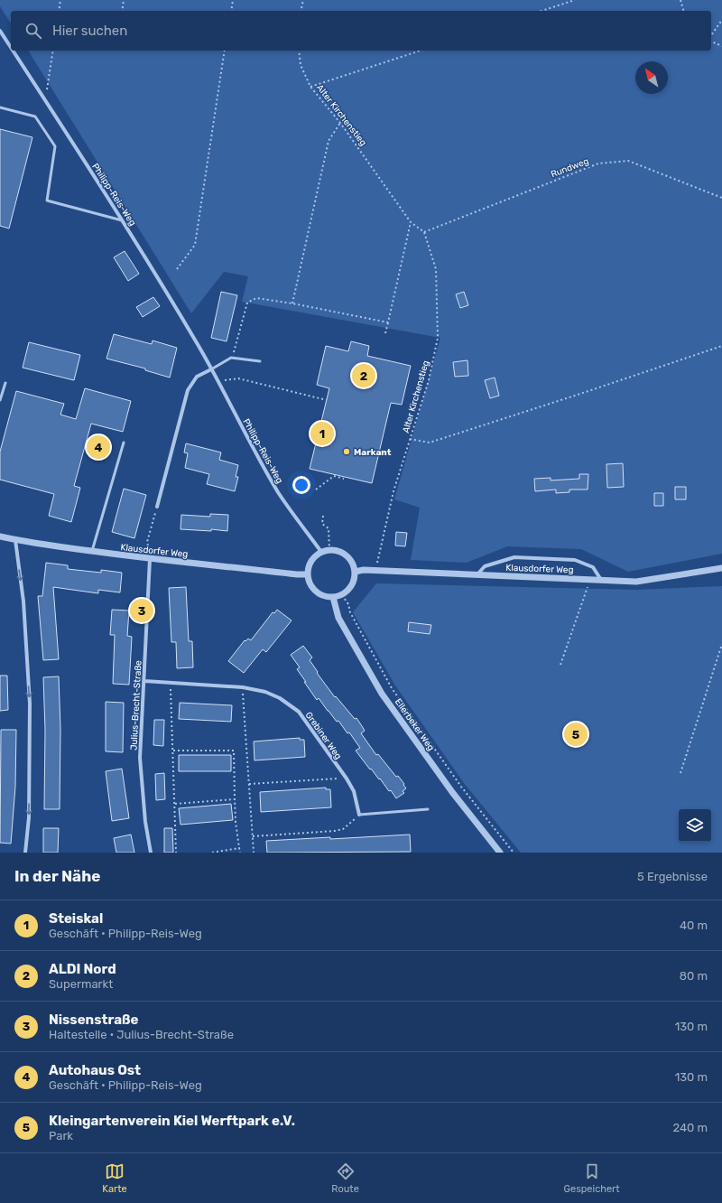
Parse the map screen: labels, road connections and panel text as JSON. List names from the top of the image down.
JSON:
{
  "streets": {
    "street": [
      "Philipp-Reis-Weg",
      "Klausdorfer Weg",
      "Julius-Brecht-Straße",
      "Ellerbeker Weg",
      "Grebiner Weg"
    ],
    "path": ["Alter Kirchenstieg", "Rundweg"]
  },
  "crossings": [
    ["Alter Kirchenstieg", "Rundweg"],
    ["Alter Kirchenstieg", "Klausdorfer Weg"],
    ["Philipp-Reis-Weg", "Klausdorfer Weg"],
    ["Philipp-Reis-Weg", "Ellerbeker Weg"],
    ["Klausdorfer Weg", "Julius-Brecht-Straße"],
    ["Klausdorfer Weg", "Ellerbeker Weg"],
    ["Julius-Brecht-Straße", "Grebiner Weg"]
  ],
  "places": ["Markant"],
  "north": "top left",
  "page": {
    "search": "Hier suchen",
    "pins": [
      "2",
      "1",
      "4",
      "3",
      "5"
    ],
    "heading": ["In der Nähe", "5 Ergebnisse"],
    "list": [
      {
        "mark": "1",
        "name": "Steiskal",
        "note": "Geschäft · Philipp-Reis-Weg",
        "value": "40 m"
      },
      {
        "mark": "2",
        "name": "ALDI Nord",
        "note": "Supermarkt",
        "value": "80 m"
      },
      {
        "mark": "3",
        "name": "Nissenstraße",
        "note": "Haltestelle · Julius-Brecht-Straße",
        "value": "130 m"
      },
      {
        "mark": "4",
        "name": "Autohaus Ost",
        "note": "Geschäft · Philipp-Reis-Weg",
        "value": "130 m"
      },
      {
        "mark": "5",
        "name": "Kleingartenverein Kiel Werftpark e.V.",
        "note": "Park",
        "value": "240 m"
      }
    ],
    "nav": ["Karte", "Route", "Gespeichert"]
  }
}
